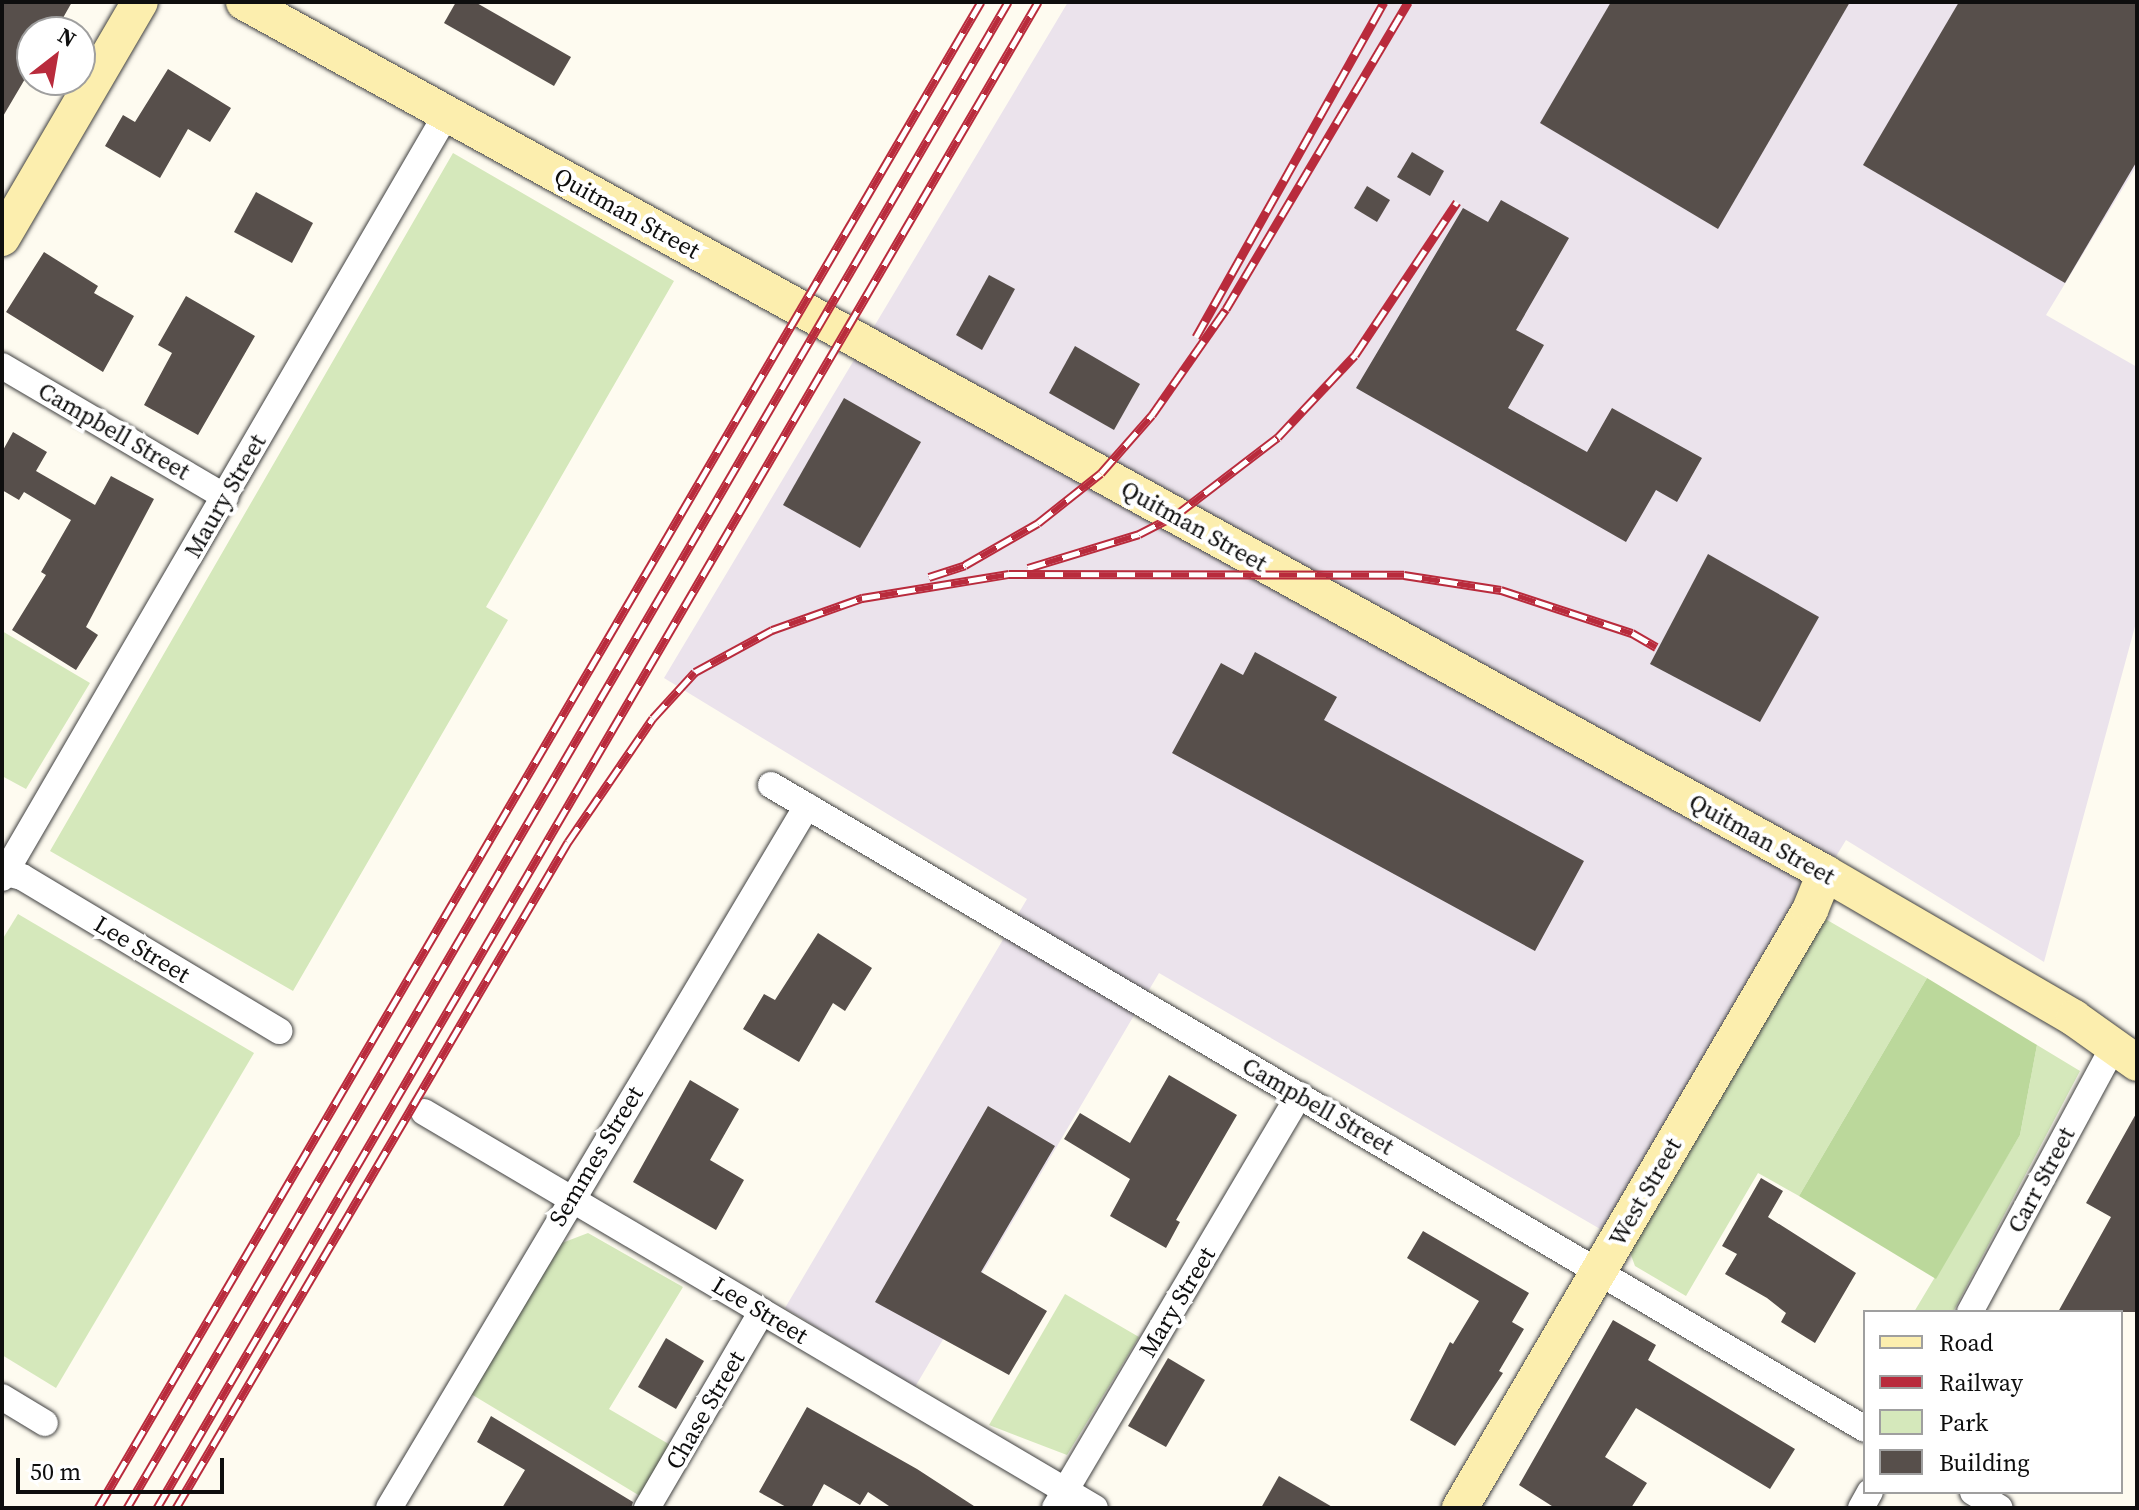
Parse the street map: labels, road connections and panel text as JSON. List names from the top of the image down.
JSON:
{
  "streets": {
    "main road": ["Quitman Street", "West Street"],
    "street": [
      "Campbell Street",
      "Maury Street",
      "Lee Street",
      "Semmes Street",
      "Carr Street",
      "Mary Street",
      "Chase Street"
    ]
  },
  "crossings": [
    ["Quitman Street", "Maury Street"],
    ["Quitman Street", "Carr Street"],
    ["Quitman Street", "West Street"],
    ["Campbell Street", "Maury Street"],
    ["Campbell Street", "Semmes Street"],
    ["Campbell Street", "West Street"],
    ["Campbell Street", "Mary Street"],
    ["Maury Street", "Lee Street"],
    ["Lee Street", "Semmes Street"],
    ["Lee Street", "Mary Street"],
    ["Lee Street", "Chase Street"]
  ],
  "legend": [
    "Road",
    "Railway",
    "Park",
    "Building"
  ],
  "scale_bar": "50 m",
  "north": "top right"
}
